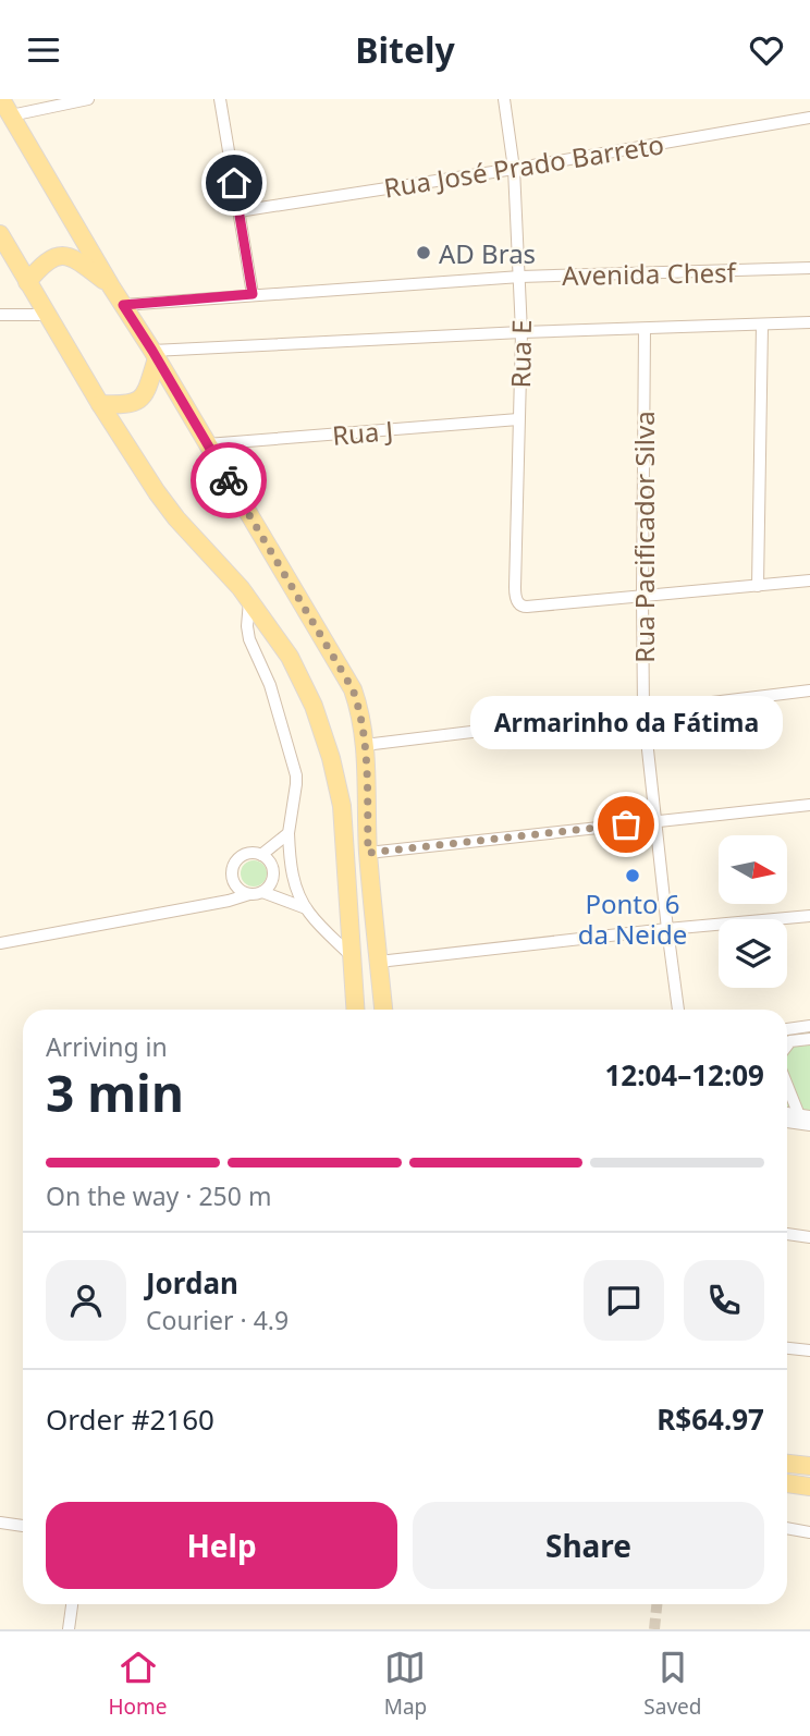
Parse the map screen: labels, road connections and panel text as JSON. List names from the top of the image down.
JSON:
{
  "streets": {
    "street": [
      "Rua José Prado Barreto",
      "Avenida Chesf",
      "Rua E",
      "Rua J",
      "Rua Pacificador Silva"
    ]
  },
  "crossings": [
    ["Rua José Prado Barreto", "Rua E"],
    ["Avenida Chesf", "Rua E"],
    ["Avenida Chesf", "Rua Pacificador Silva"],
    ["Rua E", "Rua J"],
    ["Rua E", "Rua Pacificador Silva"]
  ],
  "places": ["AD Bras", "Armarinho da Fátima", "Ponto 6 da Neide"],
  "north": "right",
  "page": {
    "header": "Bitely",
    "bubble": "Armarinho da Fátima",
    "heading": ["3 min", "Arriving in", "12:04–12:09"],
    "panel": [
      "Jordan",
      "Courier · 4.9",
      "Order #2160",
      "R$64.97"
    ],
    "bar": "On the way · 250 m",
    "buttons": ["Help", "Share"],
    "tabs": ["Home", "Map", "Saved"]
  }
}
